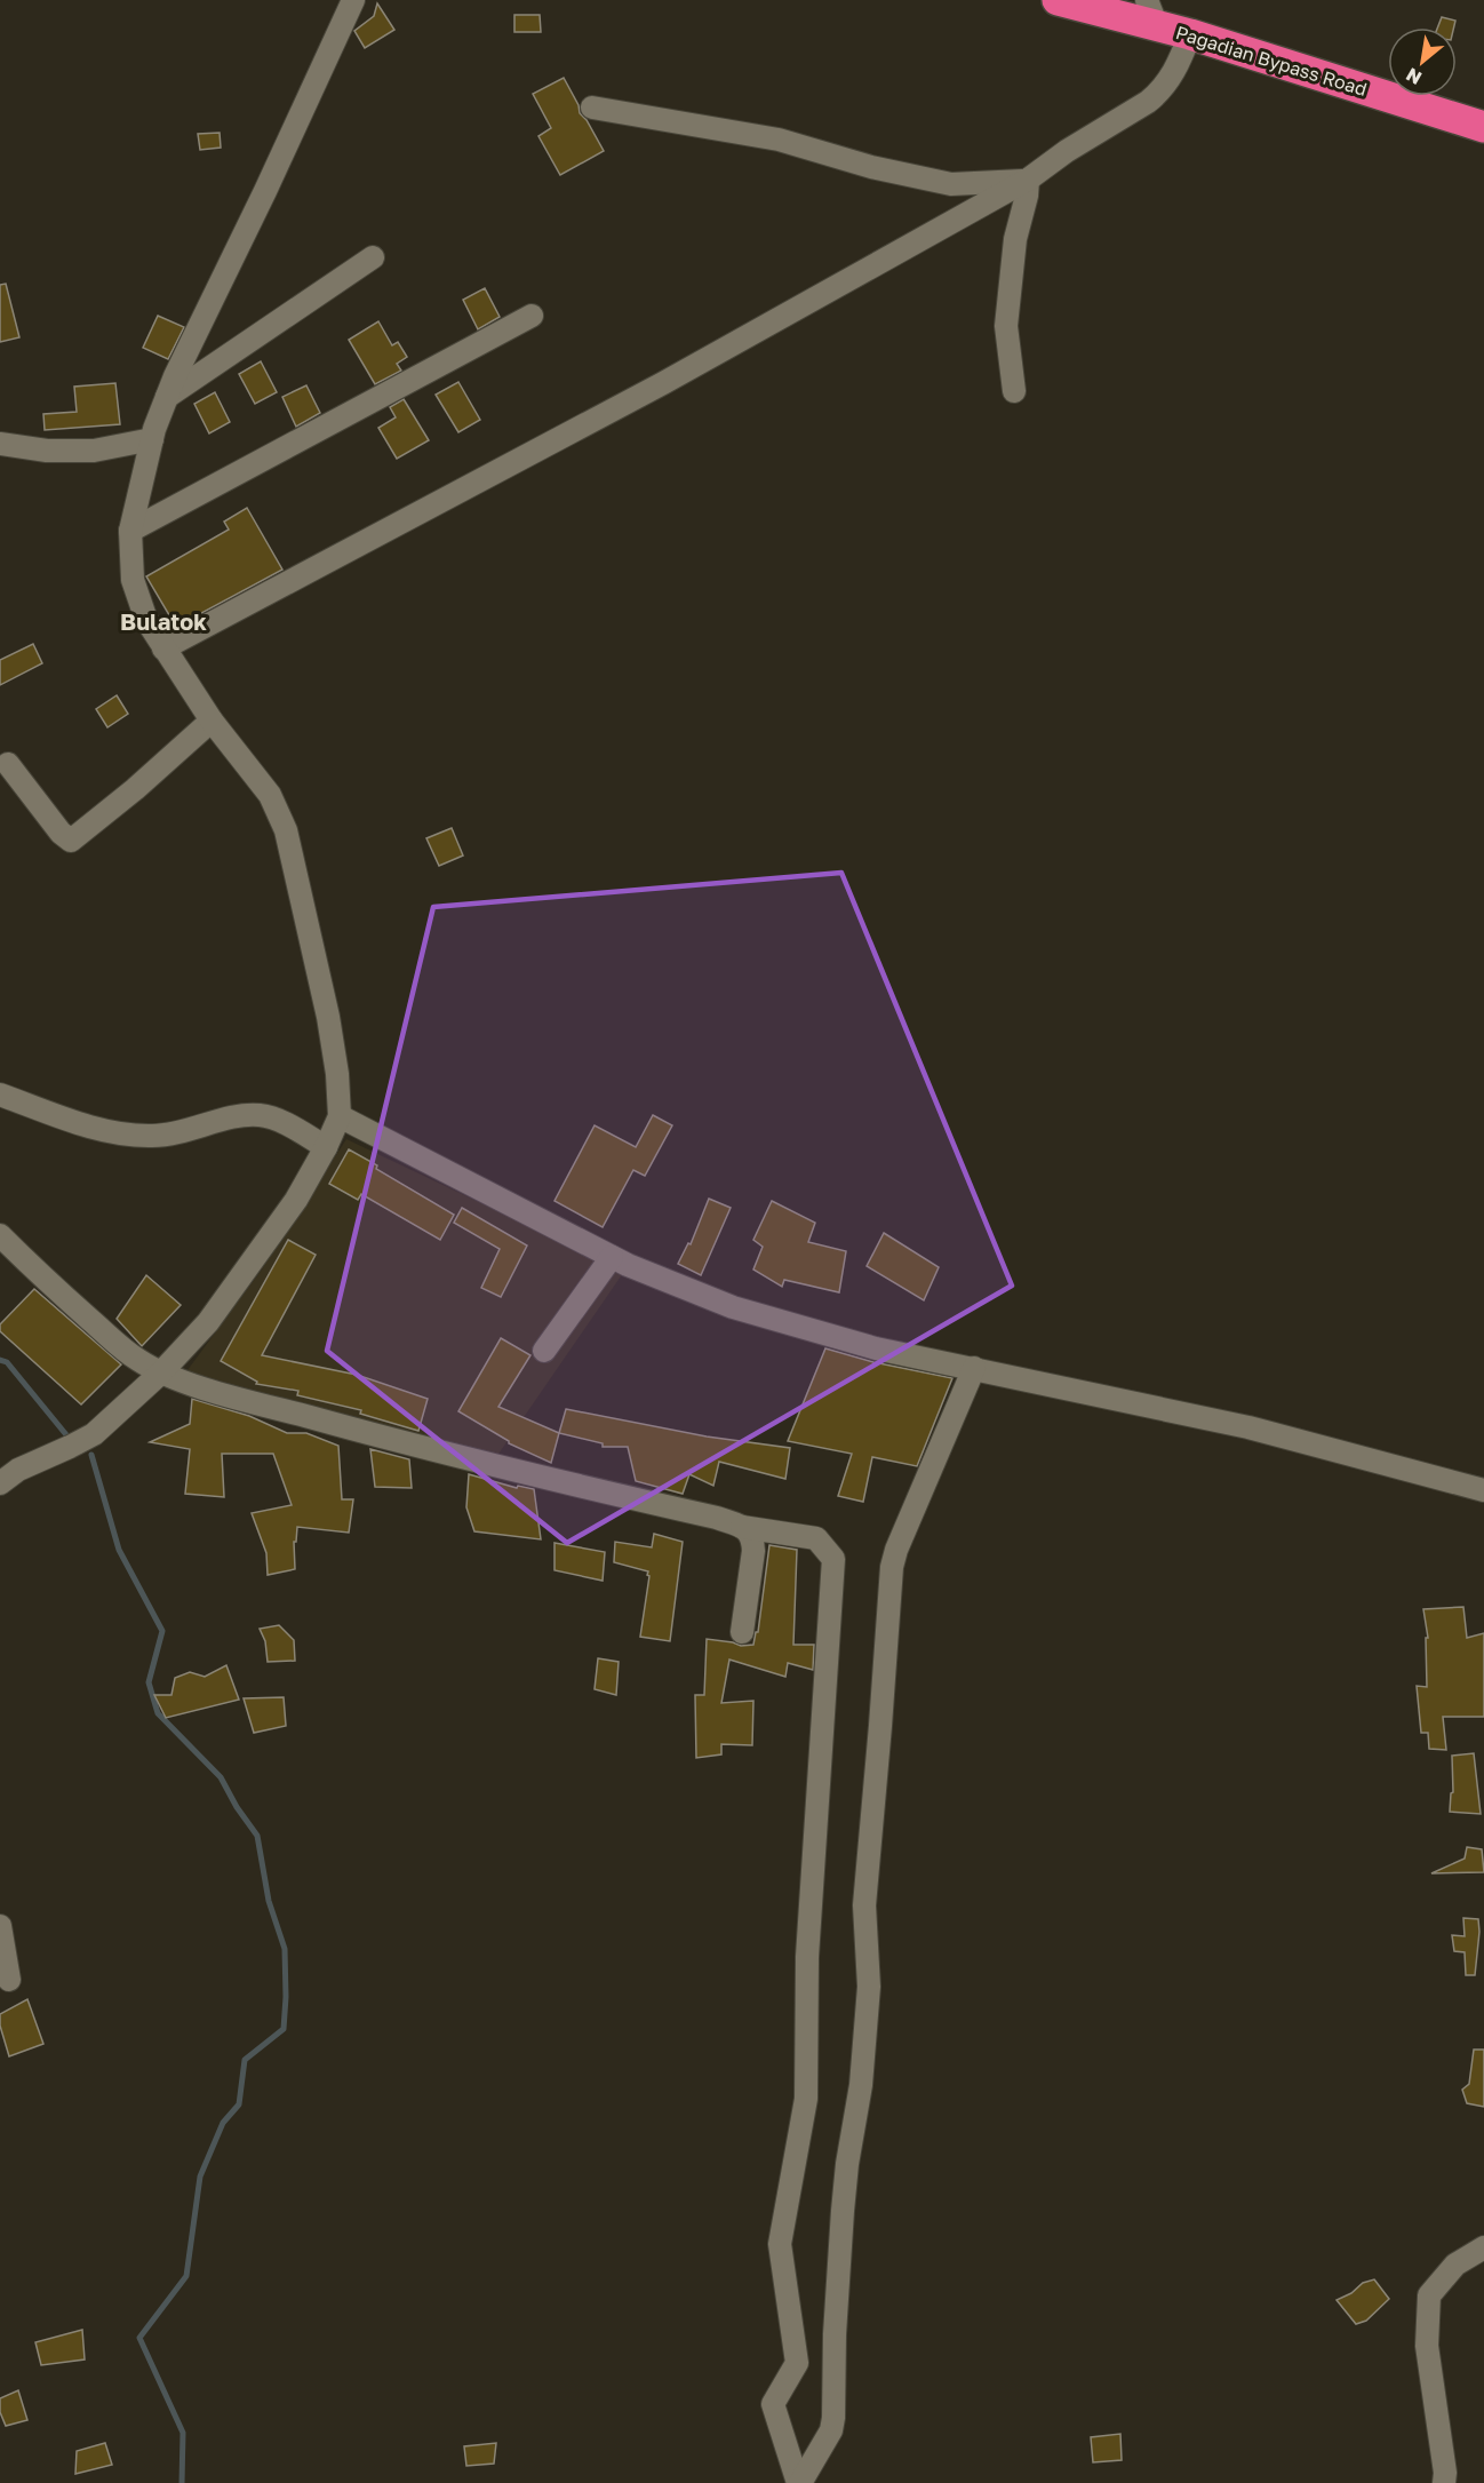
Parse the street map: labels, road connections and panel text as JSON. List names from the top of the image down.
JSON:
{
  "streets": {
    "highway": ["Pagadian Bypass Road"]
  },
  "districts": ["Bulatok"],
  "north": "bottom left"
}
